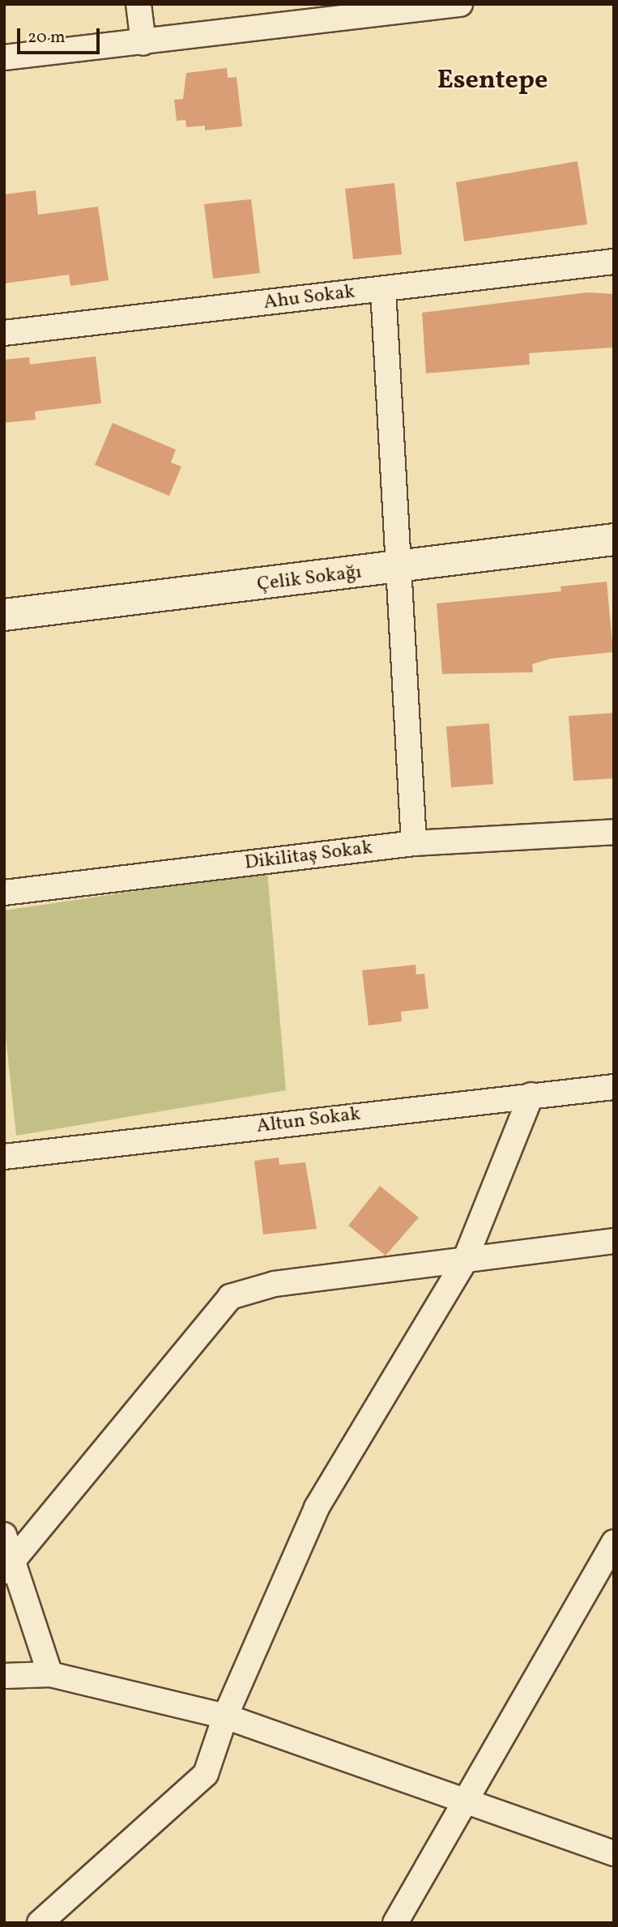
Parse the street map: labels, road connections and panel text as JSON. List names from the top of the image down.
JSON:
{
  "streets": {
    "street": [
      "Ahu Sokak",
      "Çelik Sokağı",
      "Dikilitaş Sokak",
      "Altun Sokak"
    ]
  },
  "districts": ["Esentepe"],
  "scale_bar": "20 m"
}
